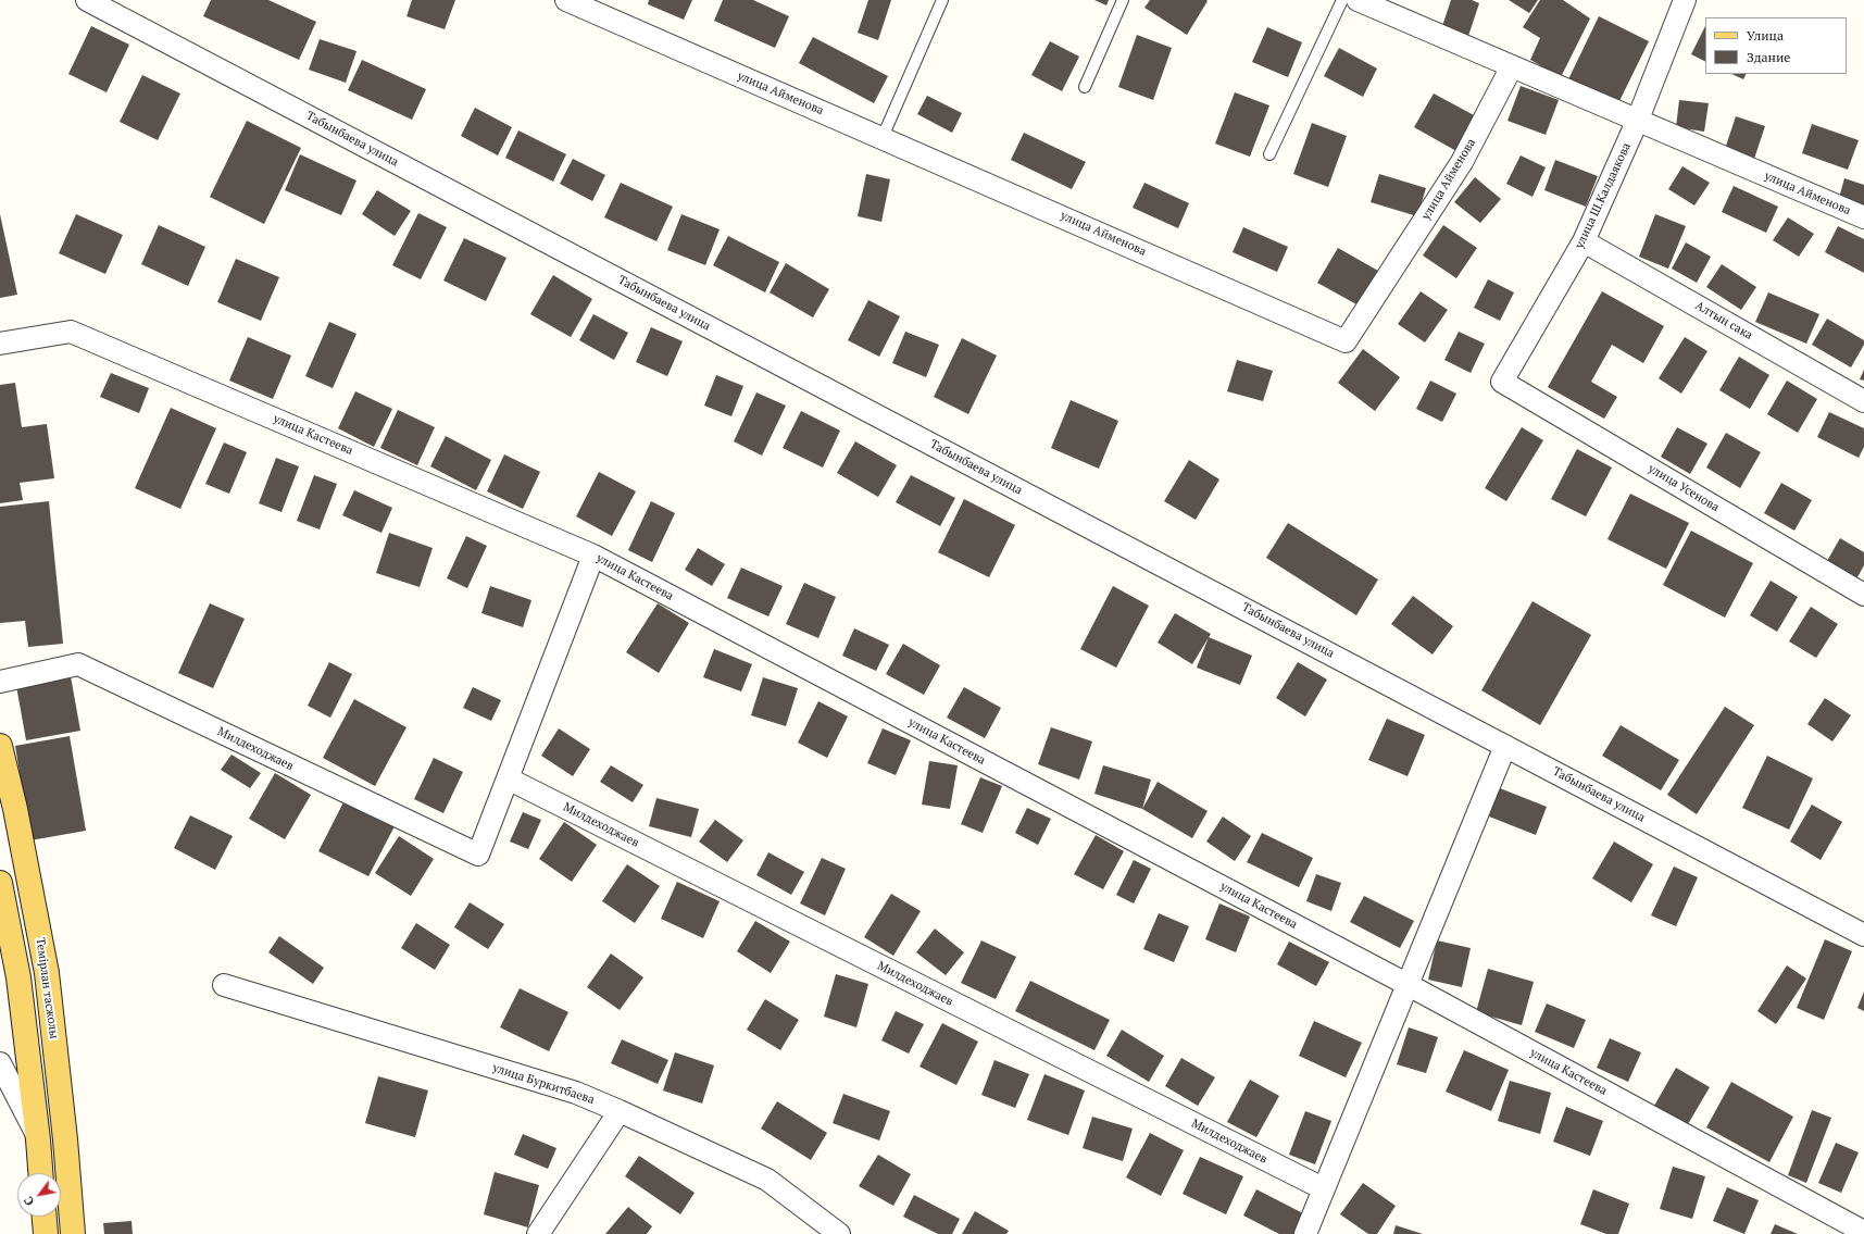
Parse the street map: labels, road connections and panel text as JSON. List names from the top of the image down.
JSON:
{
  "streets": {
    "main road": ["Темірлан тасжолы"],
    "street": [
      "улица Айменова",
      "Табынбаева улица",
      "улица Ш.Калдаякова",
      "Алтын сака",
      "улица Кастеева",
      "улица Усенова",
      "Милдеходжаев",
      "улица Буркитбаева"
    ]
  },
  "crossings": [
    ["улица Айменова", "улица Ш.Калдаякова"],
    ["улица Ш.Калдаякова", "Алтын сака"],
    ["улица Ш.Калдаякова", "улица Усенова"],
    ["улица Кастеева", "Милдеходжаев"]
  ],
  "legend": ["Улица", "Здание"],
  "north": "bottom left"
}
